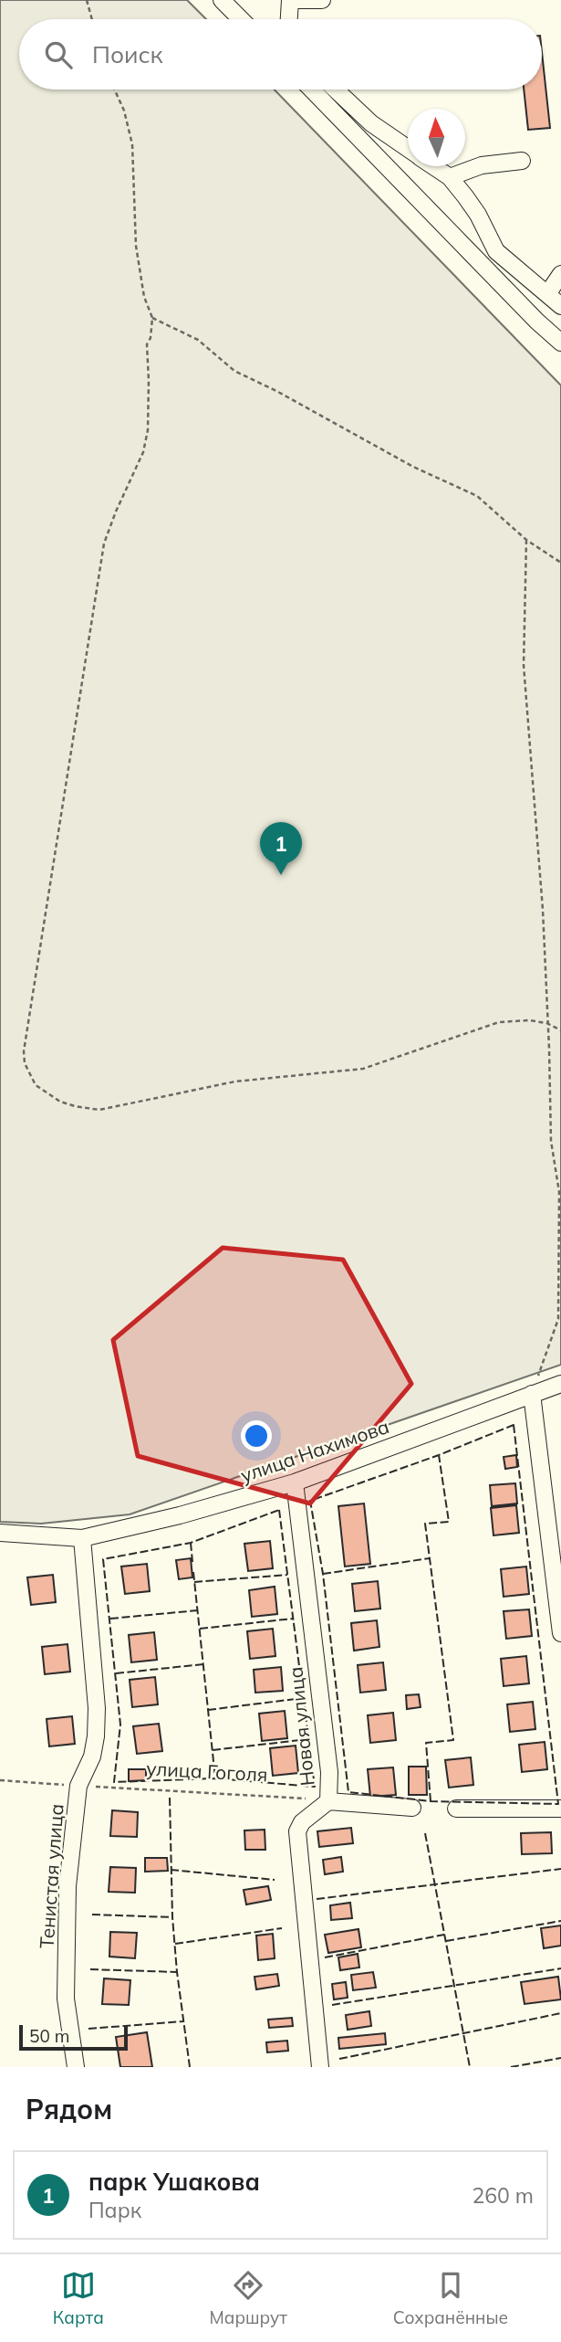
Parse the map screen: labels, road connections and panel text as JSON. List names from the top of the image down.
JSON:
{
  "streets": {
    "street": ["улица Нахимова", "Новая улица", "Тенистая улица"],
    "path": ["улица Гоголя"]
  },
  "crossings": [
    ["улица Нахимова", "Новая улица"],
    ["улица Нахимова", "Тенистая улица"],
    ["Новая улица", "улица Гоголя"],
    ["улица Гоголя", "Тенистая улица"]
  ],
  "scale_bar": "50 m",
  "north": "top",
  "page": {
    "search": "Поиск",
    "pins": "1",
    "scale": "50 m",
    "heading": "Рядом",
    "list": [
      {
        "mark": "1",
        "name": "парк Ушакова",
        "note": "Парк",
        "value": "260 m"
      }
    ],
    "nav": ["Карта", "Маршрут", "Сохранённые"]
  }
}
